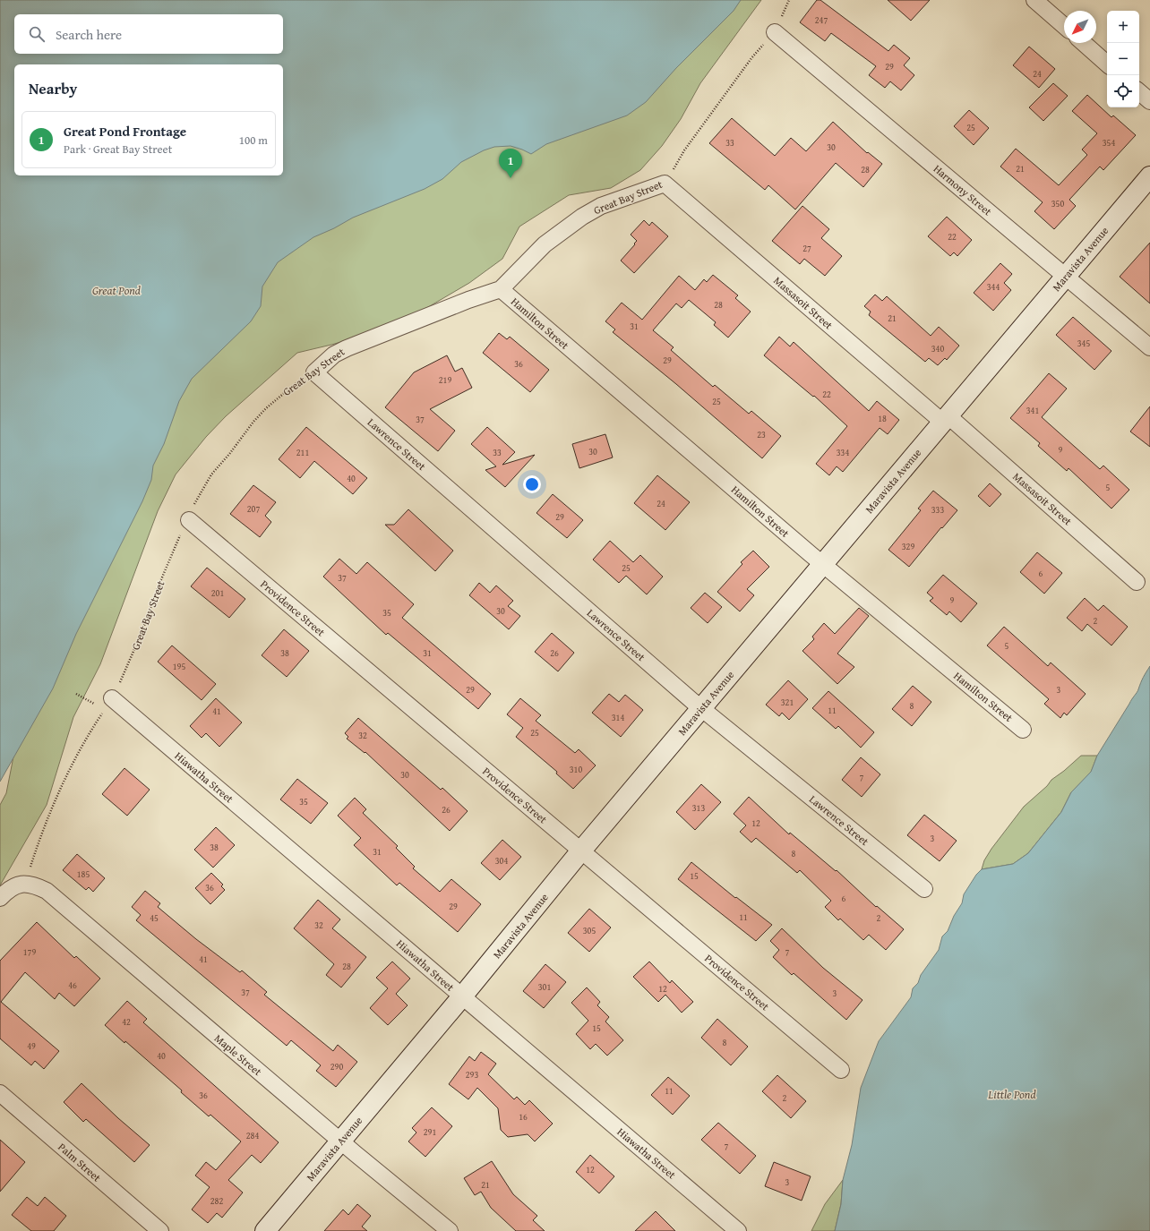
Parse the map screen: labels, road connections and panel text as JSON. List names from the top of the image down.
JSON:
{
  "streets": {
    "main road": ["Maravista Avenue"],
    "street": [
      "Harmony Street",
      "Great Bay Street",
      "Massasoit Street",
      "Hamilton Street",
      "Lawrence Street",
      "Providence Street",
      "Hiawatha Street",
      "Maple Street",
      "Palm Street"
    ]
  },
  "crossings": [
    ["Harmony Street", "Great Bay Street"],
    ["Harmony Street", "Maravista Avenue"],
    ["Great Bay Street", "Massasoit Street"],
    ["Great Bay Street", "Hamilton Street"],
    ["Great Bay Street", "Lawrence Street"],
    ["Great Bay Street", "Providence Street"],
    ["Great Bay Street", "Hiawatha Street"],
    ["Great Bay Street", "Maple Street"],
    ["Maravista Avenue", "Massasoit Street"],
    ["Maravista Avenue", "Hamilton Street"],
    ["Maravista Avenue", "Lawrence Street"],
    ["Maravista Avenue", "Providence Street"],
    ["Maravista Avenue", "Hiawatha Street"],
    ["Maravista Avenue", "Maple Street"]
  ],
  "water": ["Great Pond", "Little Pond"],
  "house_numbers": [
    "247",
    "29",
    "24",
    "25",
    "33",
    "354",
    "30",
    "21",
    "28",
    "350",
    "22",
    "27",
    "344",
    "28",
    "21",
    "31",
    "345",
    "340",
    "29",
    "36",
    "219",
    "22",
    "25",
    "341",
    "18",
    "37",
    "23",
    "9",
    "30",
    "211",
    "33",
    "334",
    "40",
    "5",
    "24",
    "207",
    "333",
    "29",
    "329",
    "25",
    "6",
    "37",
    "201",
    "9",
    "30",
    "35",
    "2",
    "5",
    "38",
    "31",
    "26",
    "195",
    "29",
    "3",
    "321",
    "8",
    "11",
    "41",
    "314",
    "25",
    "32",
    "310",
    "30",
    "7",
    "35",
    "313",
    "26",
    "12",
    "3",
    "38",
    "31",
    "8",
    "304",
    "185",
    "15",
    "36",
    "6",
    "29",
    "11",
    "45",
    "2",
    "32",
    "305",
    "179",
    "7",
    "41",
    "28",
    "46",
    "301",
    "12",
    "37",
    "3",
    "42",
    "15",
    "8",
    "49",
    "40",
    "290",
    "293",
    "11",
    "36",
    "2",
    "16",
    "291",
    "284",
    "7",
    "12",
    "3",
    "21",
    "282"
  ],
  "north": "bottom left",
  "page": {
    "map_buttons": ["+", "−"],
    "search": "Search here",
    "heading": "Nearby",
    "list": [
      {
        "mark": "1",
        "name": "Great Pond Frontage",
        "note": "Park · Great Bay Street",
        "value": "100 m"
      }
    ],
    "pins": "1"
  }
}
